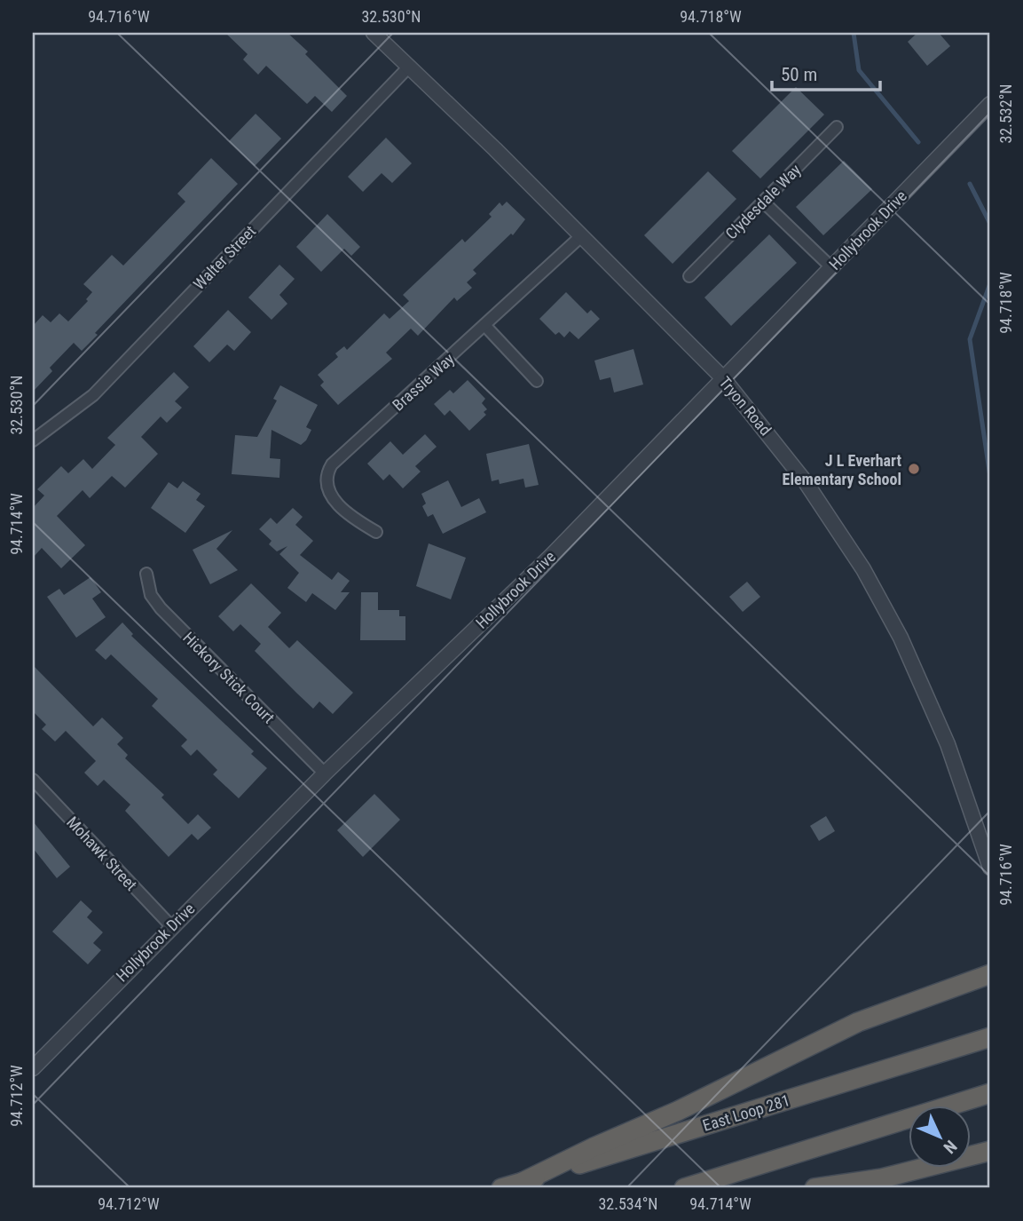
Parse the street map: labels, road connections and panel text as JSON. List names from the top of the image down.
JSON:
{
  "streets": {
    "highway": ["East Loop 281"],
    "street": [
      "Clydesdale Way",
      "Hollybrook Drive",
      "Walter Street",
      "Brassie Way",
      "Tryon Road",
      "Hickory Stick Court",
      "Mohawk Street"
    ]
  },
  "crossings": [
    ["Hollybrook Drive", "Tryon Road"],
    ["Hollybrook Drive", "Hickory Stick Court"],
    ["Hollybrook Drive", "Mohawk Street"],
    ["Walter Street", "Tryon Road"],
    ["Brassie Way", "Tryon Road"]
  ],
  "places": ["J L Everhart Elementary School"],
  "scale_bar": "50 m",
  "north": "bottom right",
  "coordinates": [
    "94.716°W",
    "32.530°N",
    "94.718°W",
    "32.532°N",
    "94.714°W",
    "94.712°W",
    "32.534°N"
  ]
}
